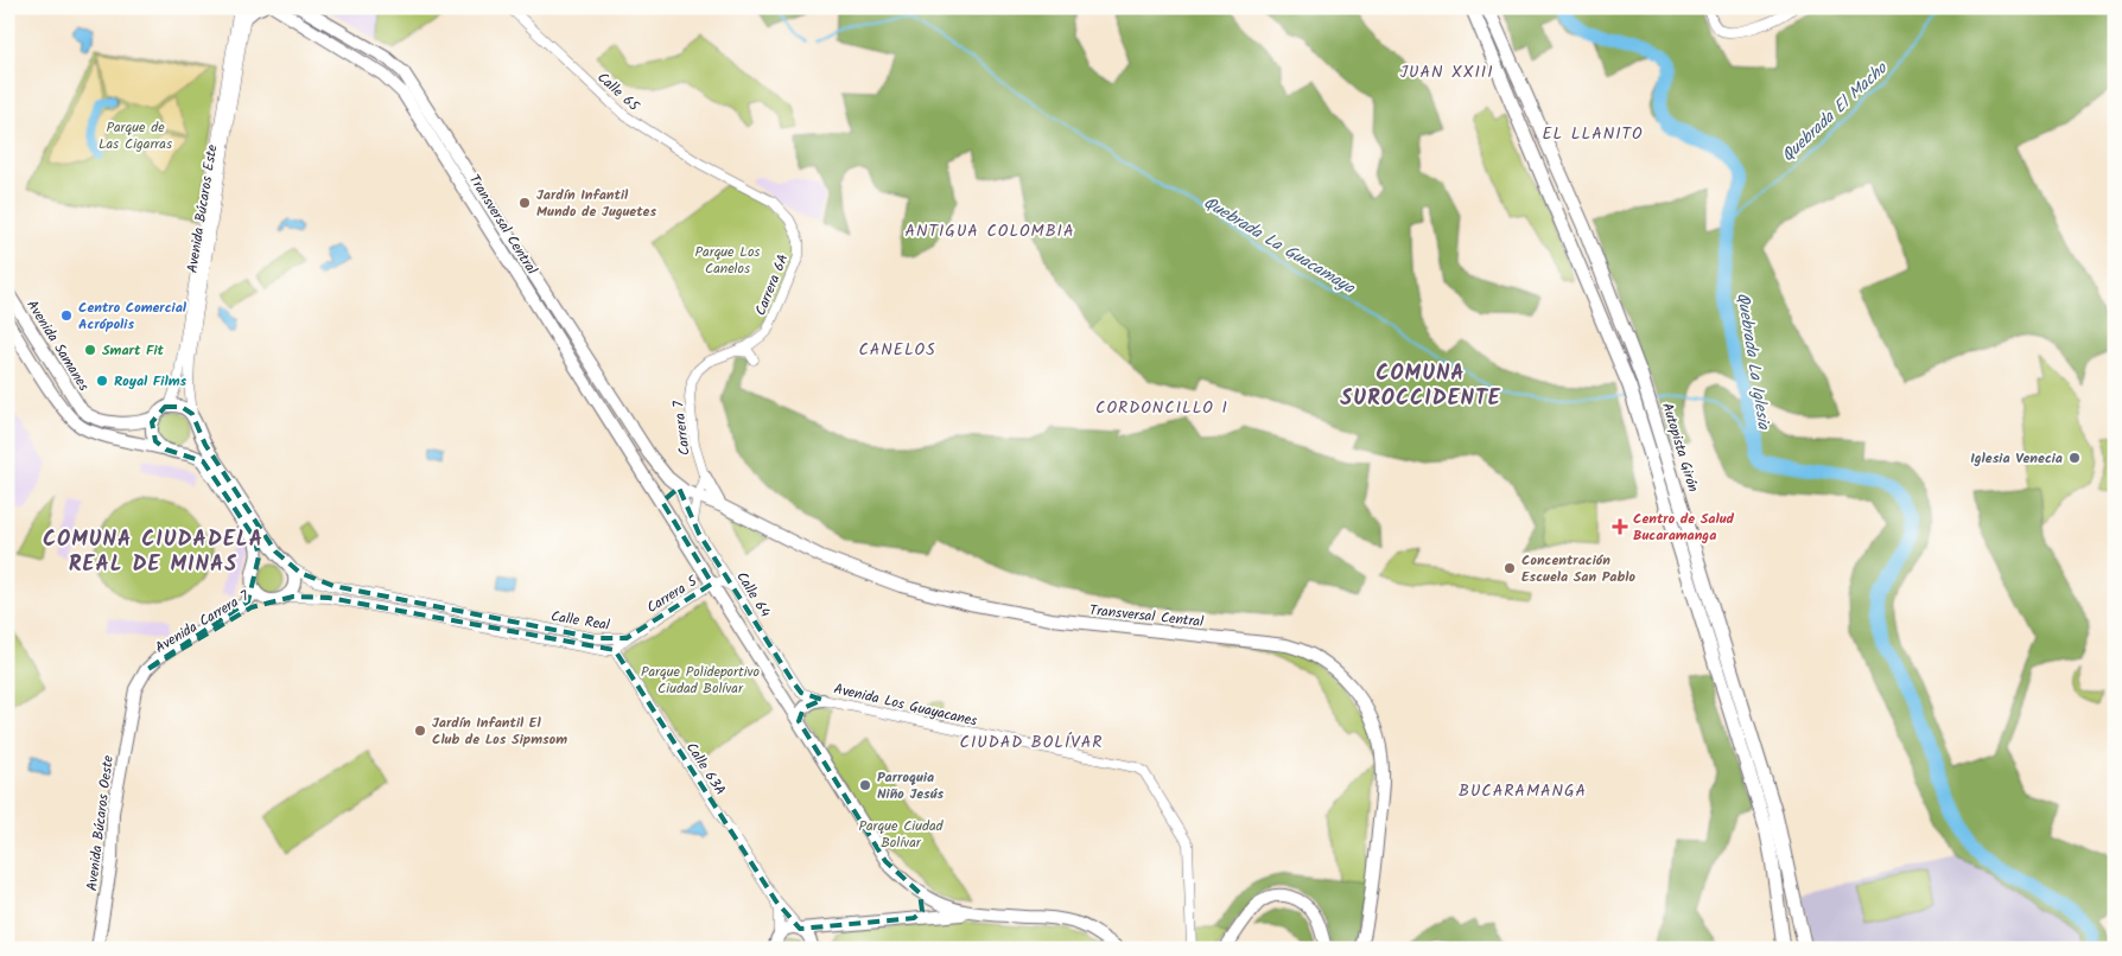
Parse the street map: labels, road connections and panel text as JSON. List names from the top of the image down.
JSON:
{
  "streets": {
    "highway": ["Autopista Girón"],
    "main road": [
      "Transversal Central",
      "Avenida Samanes",
      "Avenida Carrera 7",
      "Avenida Búcaros Oeste"
    ],
    "street": [
      "Calle 65",
      "Avenida Búcaros Este",
      "Carrera 6A",
      "Carrera 7",
      "Carrera 5",
      "Calle 64",
      "Calle Real",
      "Avenida Los Guayacanes",
      "Calle 63A"
    ]
  },
  "crossings": [
    ["Calle 65", "Carrera 6A"],
    ["Transversal Central", "Carrera 7"],
    ["Transversal Central", "Carrera 5"],
    ["Transversal Central", "Calle 64"],
    ["Carrera 6A", "Carrera 7"],
    ["Avenida Samanes", "Avenida Carrera 7"],
    ["Carrera 7", "Calle 64"],
    ["Carrera 5", "Calle 64"],
    ["Carrera 5", "Calle Real"],
    ["Calle 64", "Avenida Los Guayacanes"],
    ["Calle Real", "Avenida Carrera 7"],
    ["Calle Real", "Calle 63A"],
    ["Avenida Carrera 7", "Avenida Búcaros Oeste"]
  ],
  "districts": [
    "JUAN XXIII",
    "EL LLANITO",
    "ANTIGUA COLOMBIA",
    "CANELOS",
    "COMUNA SUROCCIDENTE",
    "CORDONCILLO I",
    "COMUNA CIUDADELA REAL DE MINAS",
    "CIUDAD BOLÍVAR",
    "BUCARAMANGA"
  ],
  "water": ["Quebrada El Macho", "Quebrada La Guacamaya", "Quebrada La Iglesia"],
  "parks": [
    "Parque de Las Cigarras",
    "Parque Los Canelos",
    "Parque Polideportivo Ciudad Bolívar",
    "Parque Ciudad Bolívar"
  ],
  "places": {
    "other": [
      "Jardín Infantil Mundo de Juguetes",
      "Centro Comercial Acrópolis",
      "Smart Fit",
      "Royal Films",
      "Iglesia Venecia",
      "Concentración Escuela San Pablo",
      "Jardín Infantil El Club de Los Sipmsom",
      "Parroquia Niño Jesús"
    ],
    "health": ["Centro de Salud Bucaramanga"]
  }
}
